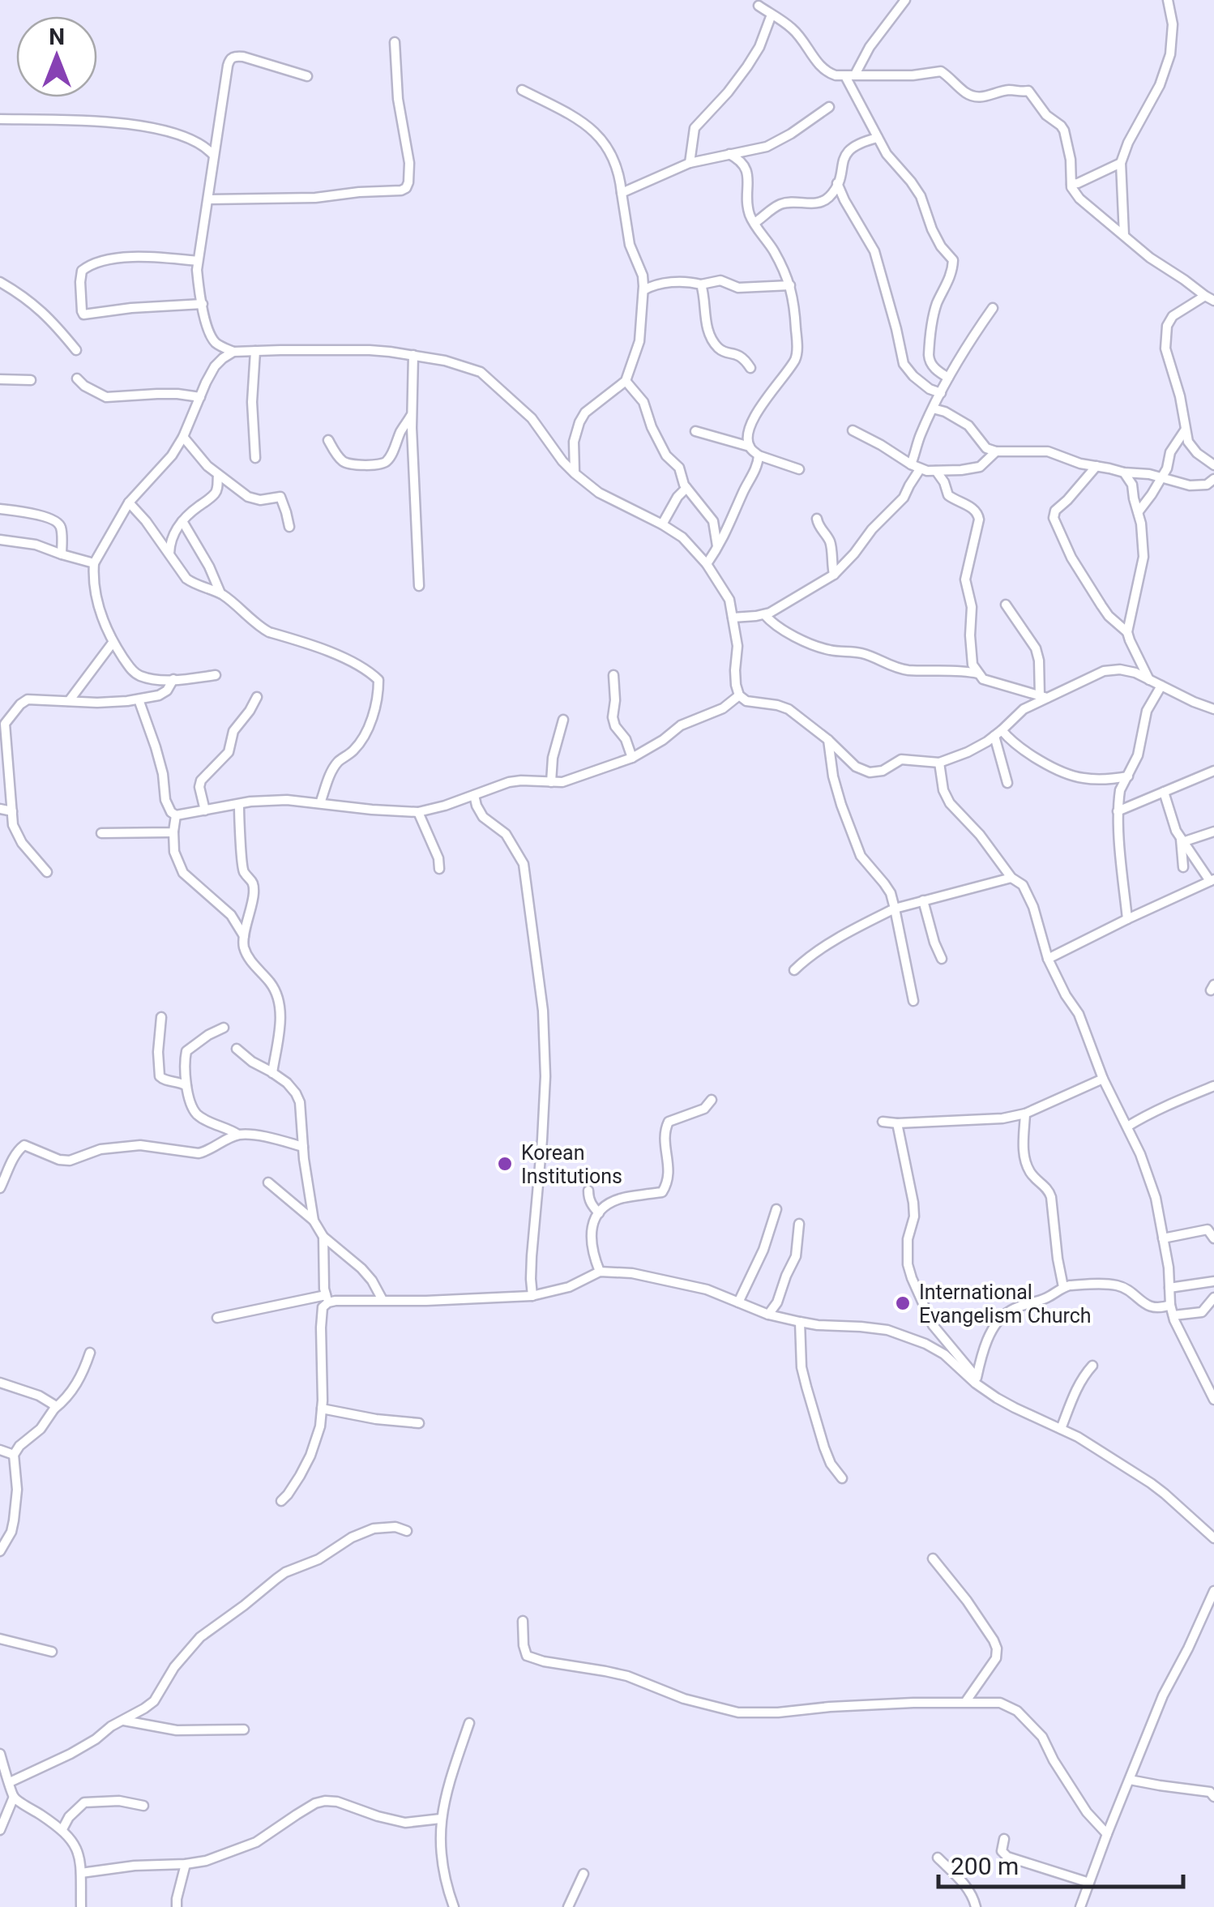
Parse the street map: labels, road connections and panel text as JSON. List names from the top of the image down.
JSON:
{
  "places": ["Korean Institutions", "International Evangelism Church"],
  "scale_bar": "200 m",
  "north": "top"
}
